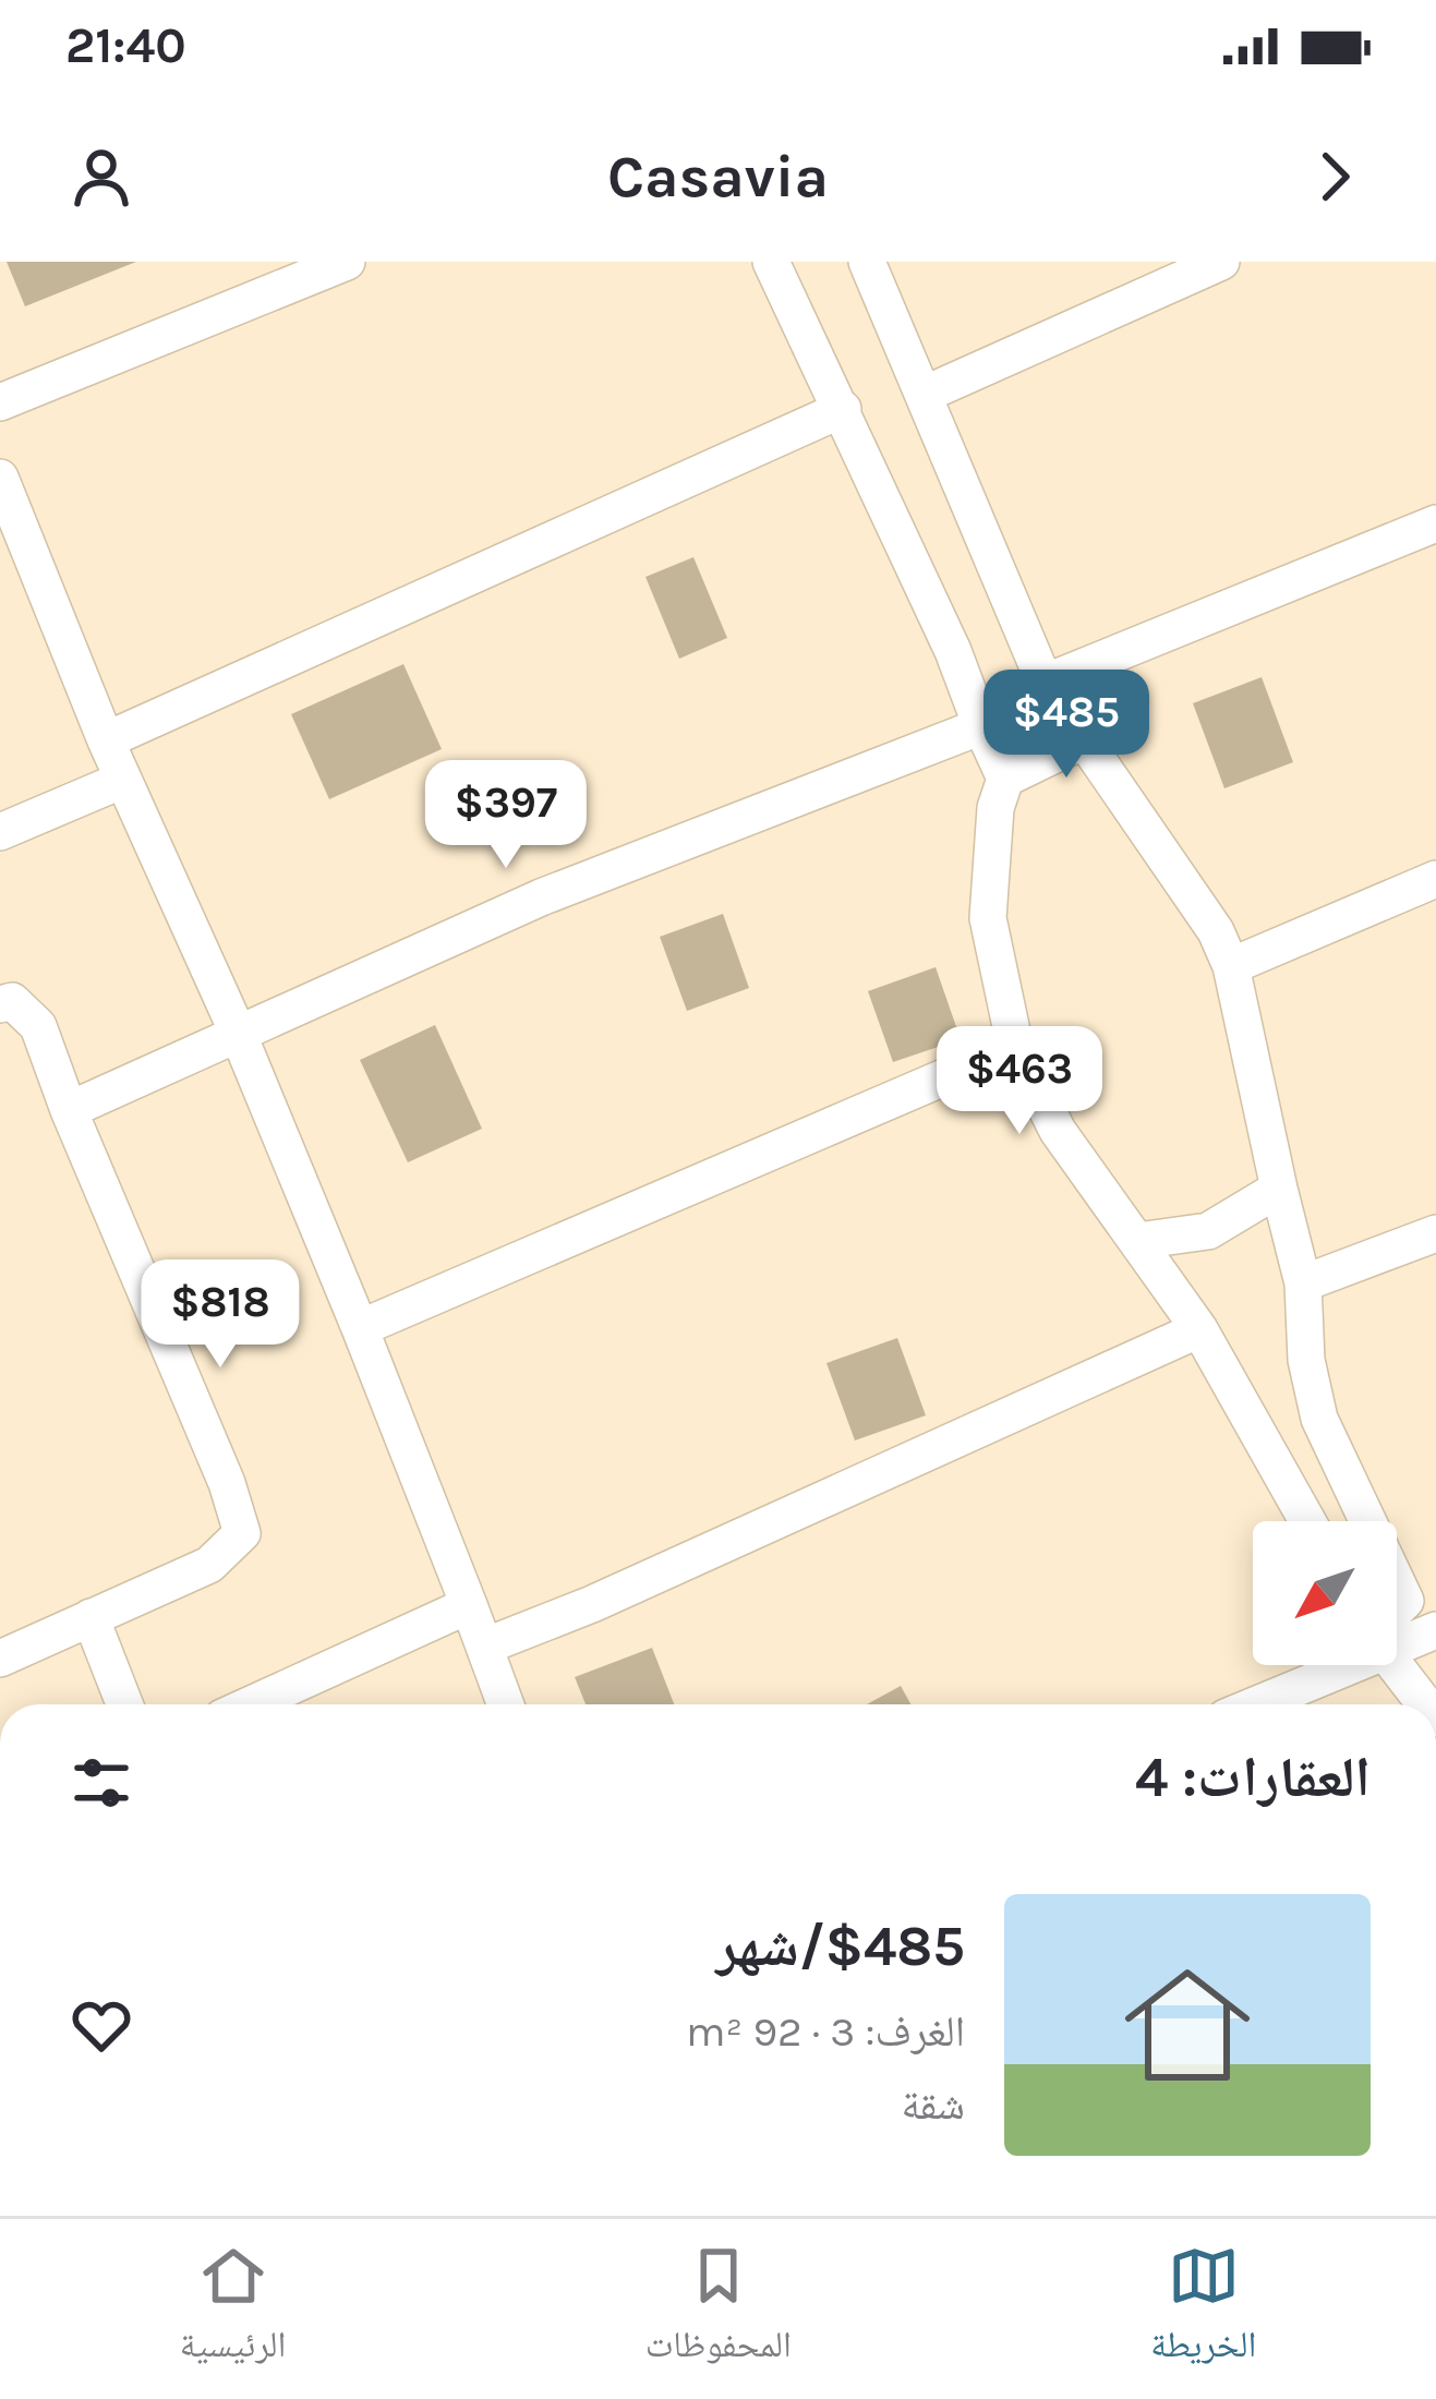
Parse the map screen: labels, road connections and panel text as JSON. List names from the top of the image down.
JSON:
{
  "north": "bottom left",
  "page": {
    "status": "21:40",
    "header": "Casavia",
    "price": [
      "$485",
      "$397",
      "$463",
      "$818"
    ],
    "heading": "العقارات: 4",
    "list": [
      {
        "name": "$485/شهر",
        "note": "الغرف: 3 · 92 m² · شقة"
      }
    ],
    "tabs": ["الخريطة", "المحفوظات", "الرئيسية"]
  }
}
